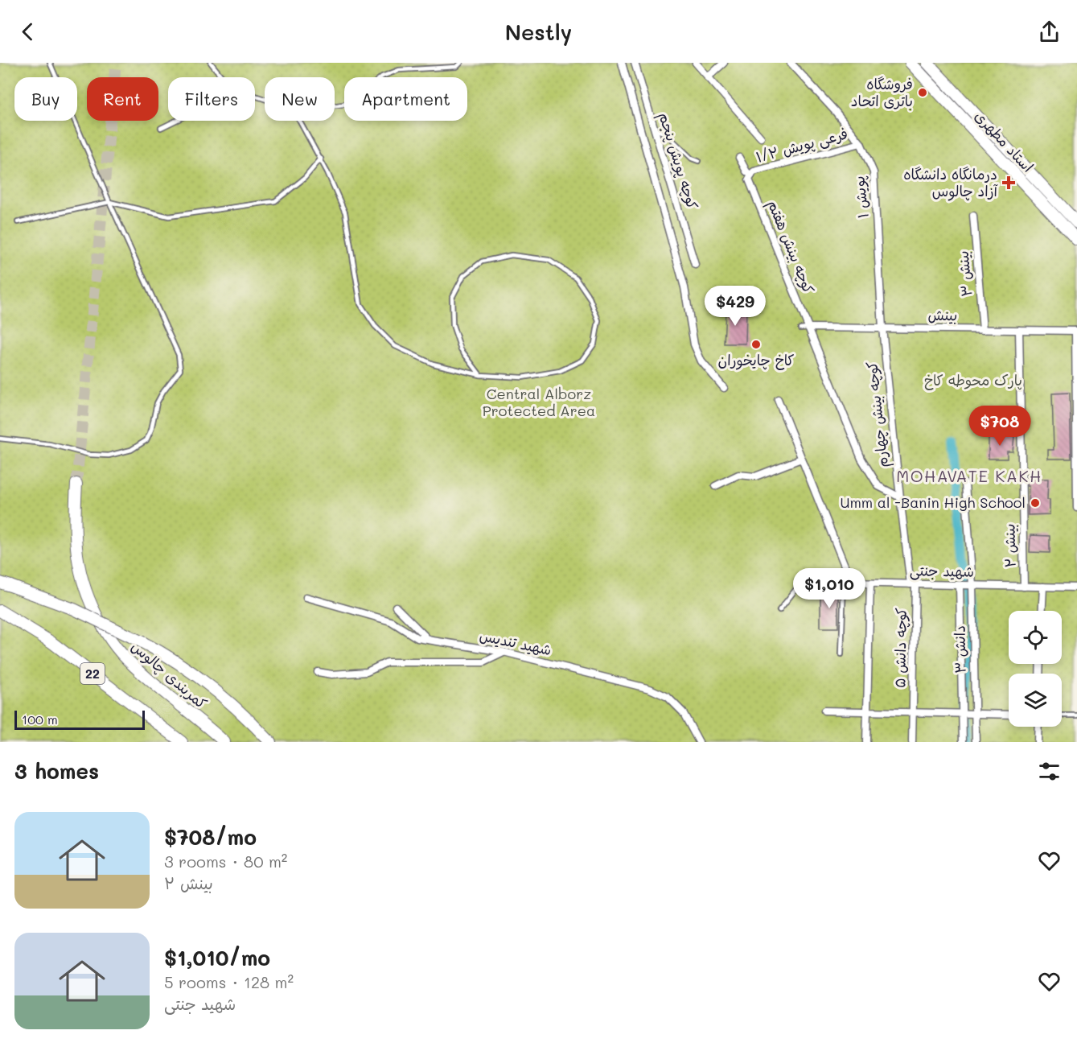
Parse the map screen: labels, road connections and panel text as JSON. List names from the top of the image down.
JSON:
{
  "streets": {
    "main road": ["استاد مطهری", "22", "کمربندی چالوس"],
    "street": [
      "فرعی پویش ۱/۲",
      "کوچه پویش پنجم",
      "پویش ۱",
      "کوچه بینش هفتم",
      "بینش ۳",
      "بینش",
      "کوچه بینش چهارم",
      "بینش ۲",
      "شهید جنتی",
      "شهید تندیس",
      "کوچه دانش ۵",
      "دانش ۳"
    ]
  },
  "crossings": [
    ["فرعی پویش ۱/۲", "پویش ۱"],
    ["فرعی پویش ۱/۲", "کوچه بینش هفتم"],
    ["پویش ۱", "بینش"],
    ["پویش ۱", "کوچه بینش چهارم"],
    ["کوچه بینش هفتم", "بینش"],
    ["کوچه بینش هفتم", "کوچه بینش چهارم"],
    ["بینش ۳", "بینش"],
    ["بینش", "کوچه بینش چهارم"],
    ["بینش", "بینش ۲"],
    ["کوچه بینش چهارم", "شهید جنتی"],
    ["کوچه بینش چهارم", "کوچه دانش ۵"],
    ["بینش ۲", "شهید جنتی"],
    ["شهید جنتی", "کوچه دانش ۵"],
    ["شهید جنتی", "دانش ۳"]
  ],
  "districts": ["MOHAVATE KAKH"],
  "parks": ["پارک محوطه کاخ", "Central Alborz Protected Area"],
  "places": {
    "other": ["فروشگاه باتری اتحاد", "کاخ چایخوران", "Umm al -Banin High School"],
    "health": ["درمانگاه دانشگاه آزاد چالوس"]
  },
  "scale_bar": "100 m",
  "page": {
    "header": "Nestly",
    "chip": [
      "Buy",
      "Rent",
      "Filters",
      "New",
      "Apartment"
    ],
    "price": ["$429", "$708", "$1,010"],
    "scale": "100 m",
    "heading": "3 homes",
    "list": [
      {
        "name": "$708/mo",
        "note": "3 rooms · 80 m² · بینش ۲"
      },
      {
        "name": "$1,010/mo",
        "note": "5 rooms · 128 m² · شهید جنتی"
      }
    ]
  }
}
